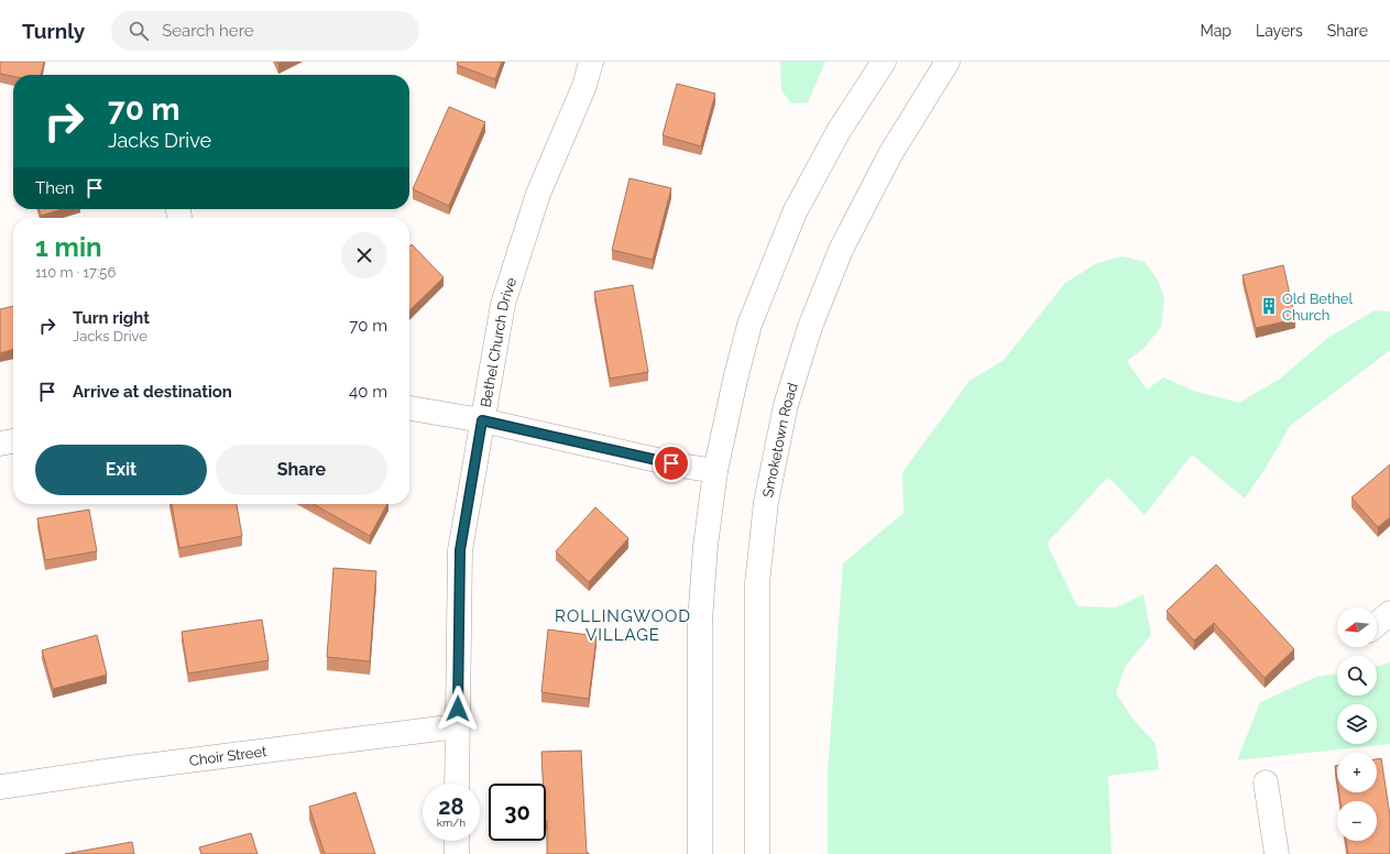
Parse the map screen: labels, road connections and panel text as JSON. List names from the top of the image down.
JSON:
{
  "streets": {
    "street": ["Bethel Church Drive", "Smoketown Road", "Choir Street"]
  },
  "crossings": [
    ["Bethel Church Drive", "Choir Street"]
  ],
  "districts": ["ROLLINGWOOD VILLAGE"],
  "places": {
    "building": ["Old Bethel Church"]
  },
  "north": "left",
  "page": {
    "header": "Turnly",
    "search": "Search here",
    "nav": ["Map", "Layers", "Share"],
    "turn": ["70 m", "Jacks Drive"],
    "then": "Then",
    "heading": ["1 min", "110 m · 17:56"],
    "list": [
      {
        "name": "Turn right",
        "note": "Jacks Drive",
        "value": "70 m"
      },
      {
        "name": "Arrive at destination",
        "value": "40 m"
      }
    ],
    "buttons": ["Exit", "Share"],
    "map_buttons": ["+", "−"],
    "speed": "28 km/h",
    "limit": "30"
  }
}
